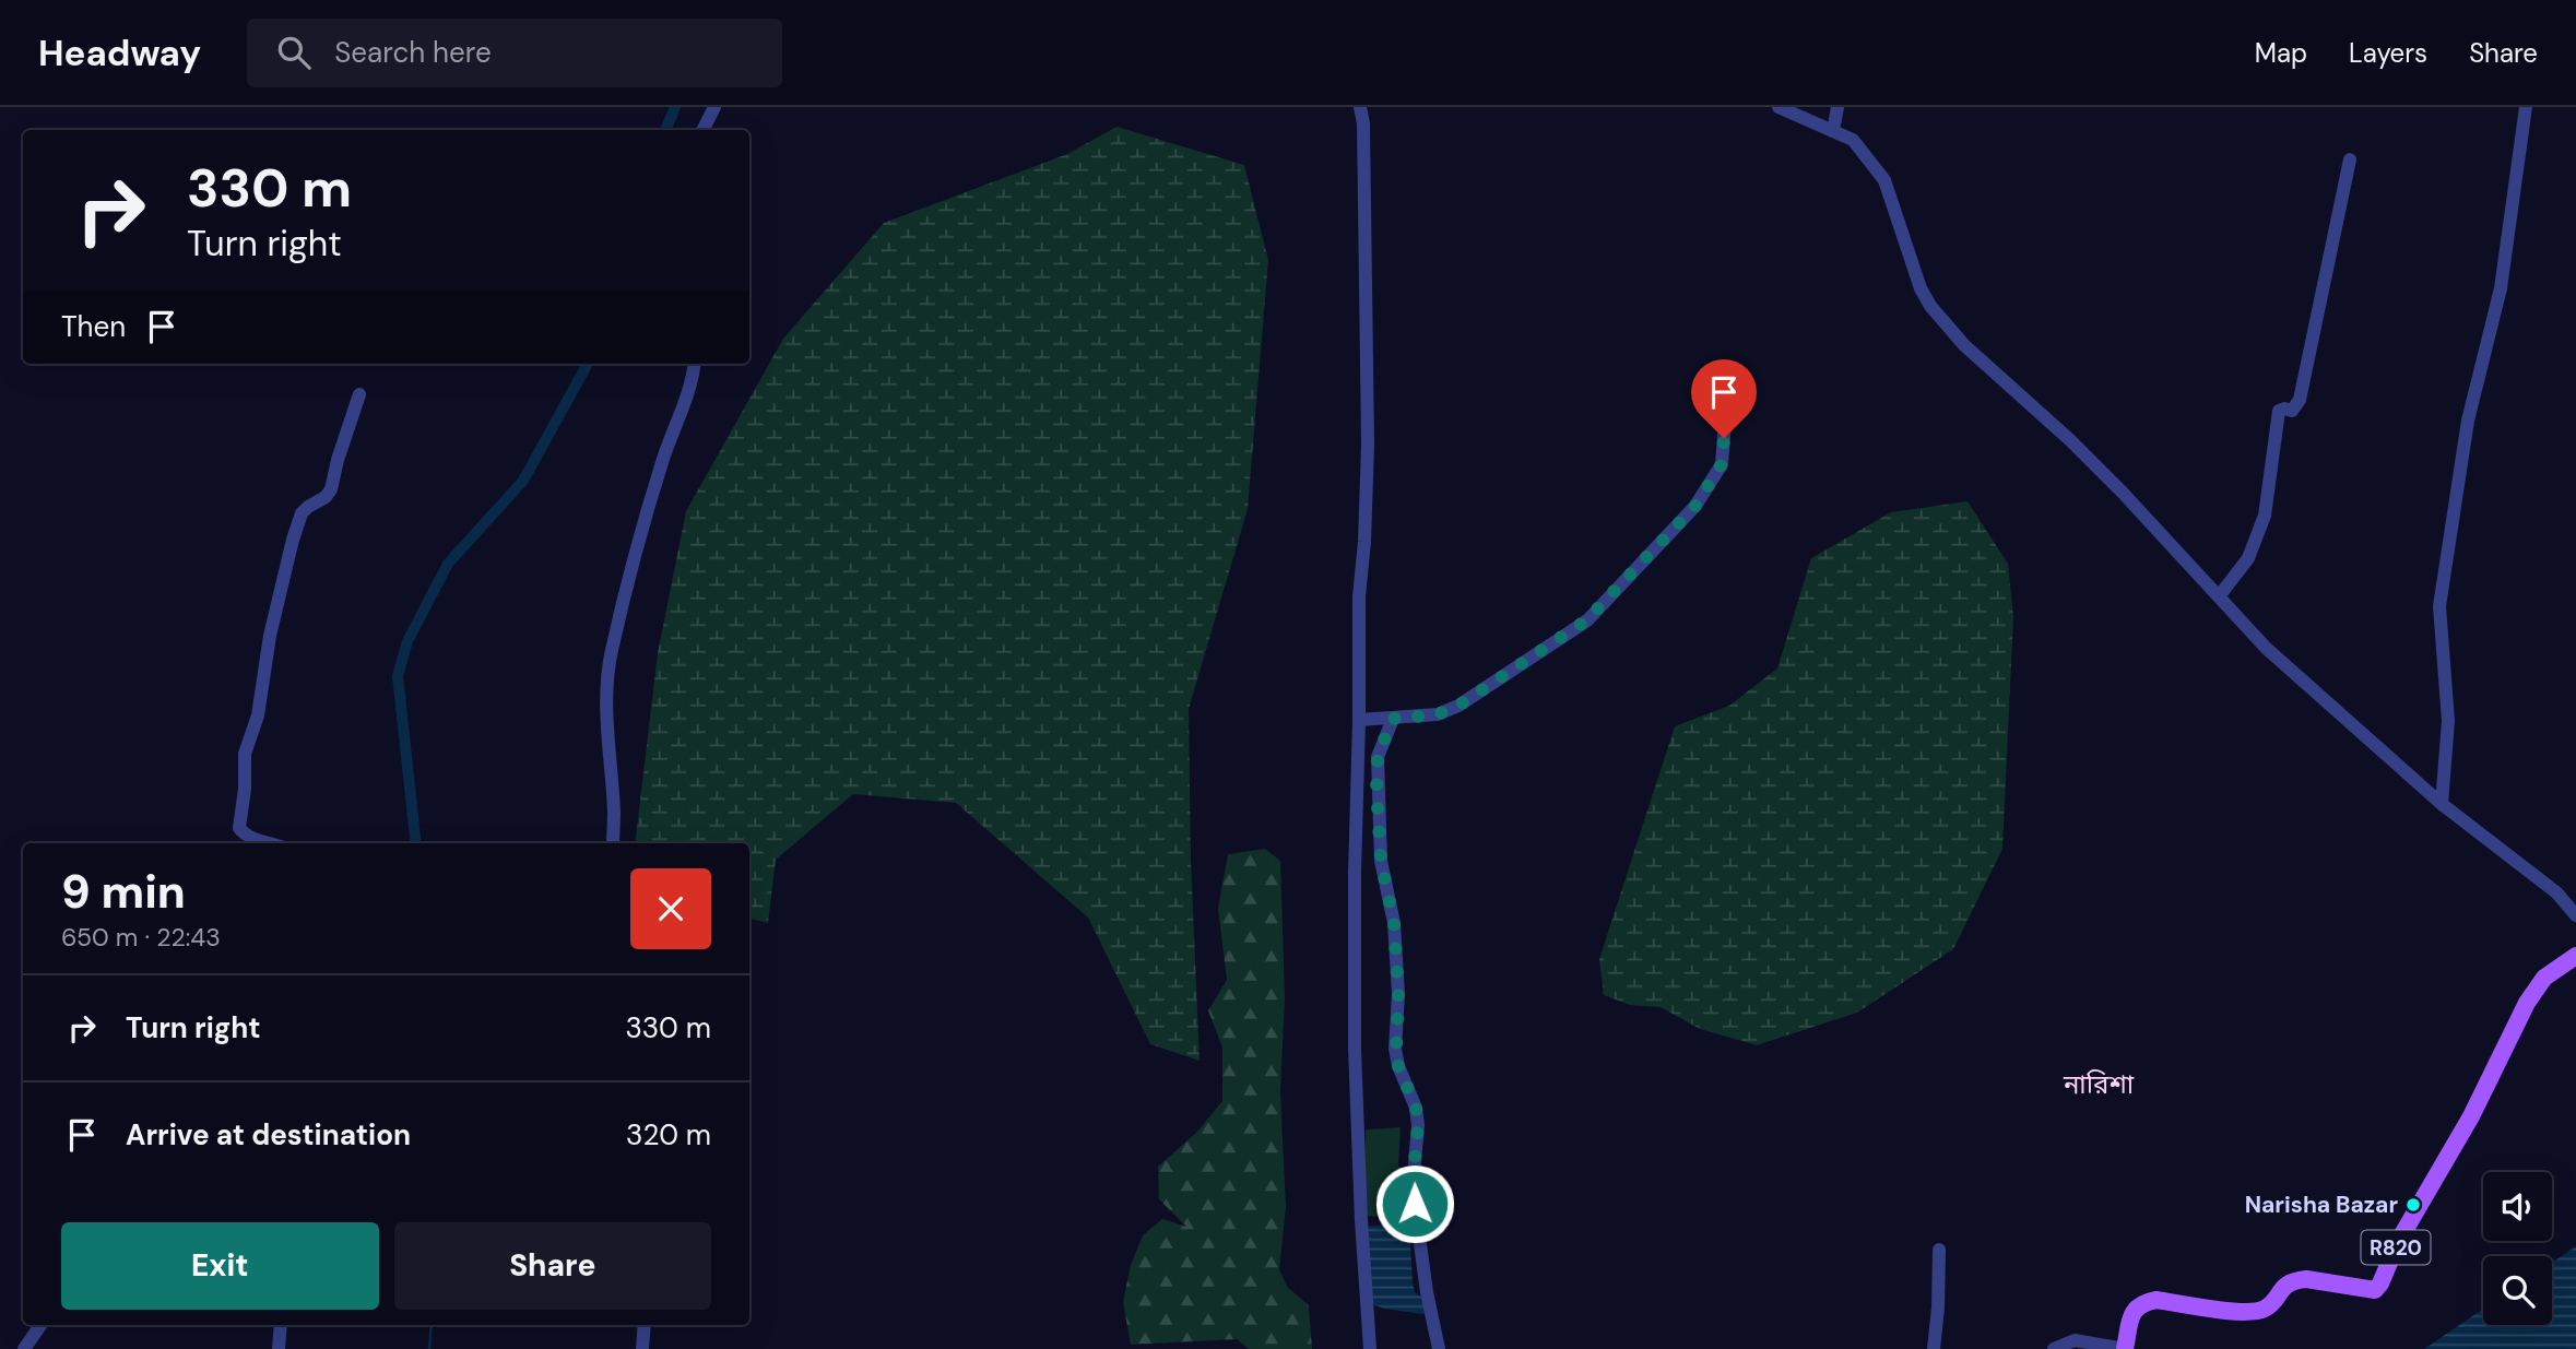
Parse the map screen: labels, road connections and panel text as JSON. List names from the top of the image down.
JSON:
{
  "streets": {
    "main road": ["R820"]
  },
  "districts": ["নারিশা"],
  "places": ["Narisha Bazar"],
  "page": {
    "header": "Headway",
    "search": "Search here",
    "nav": ["Map", "Layers", "Share"],
    "turn": ["330 m", "Turn right"],
    "then": "Then",
    "heading": ["9 min", "650 m · 22:43"],
    "list": [
      {
        "name": "Turn right",
        "value": "330 m"
      },
      {
        "name": "Arrive at destination",
        "value": "320 m"
      }
    ],
    "buttons": ["Exit", "Share"]
  }
}
